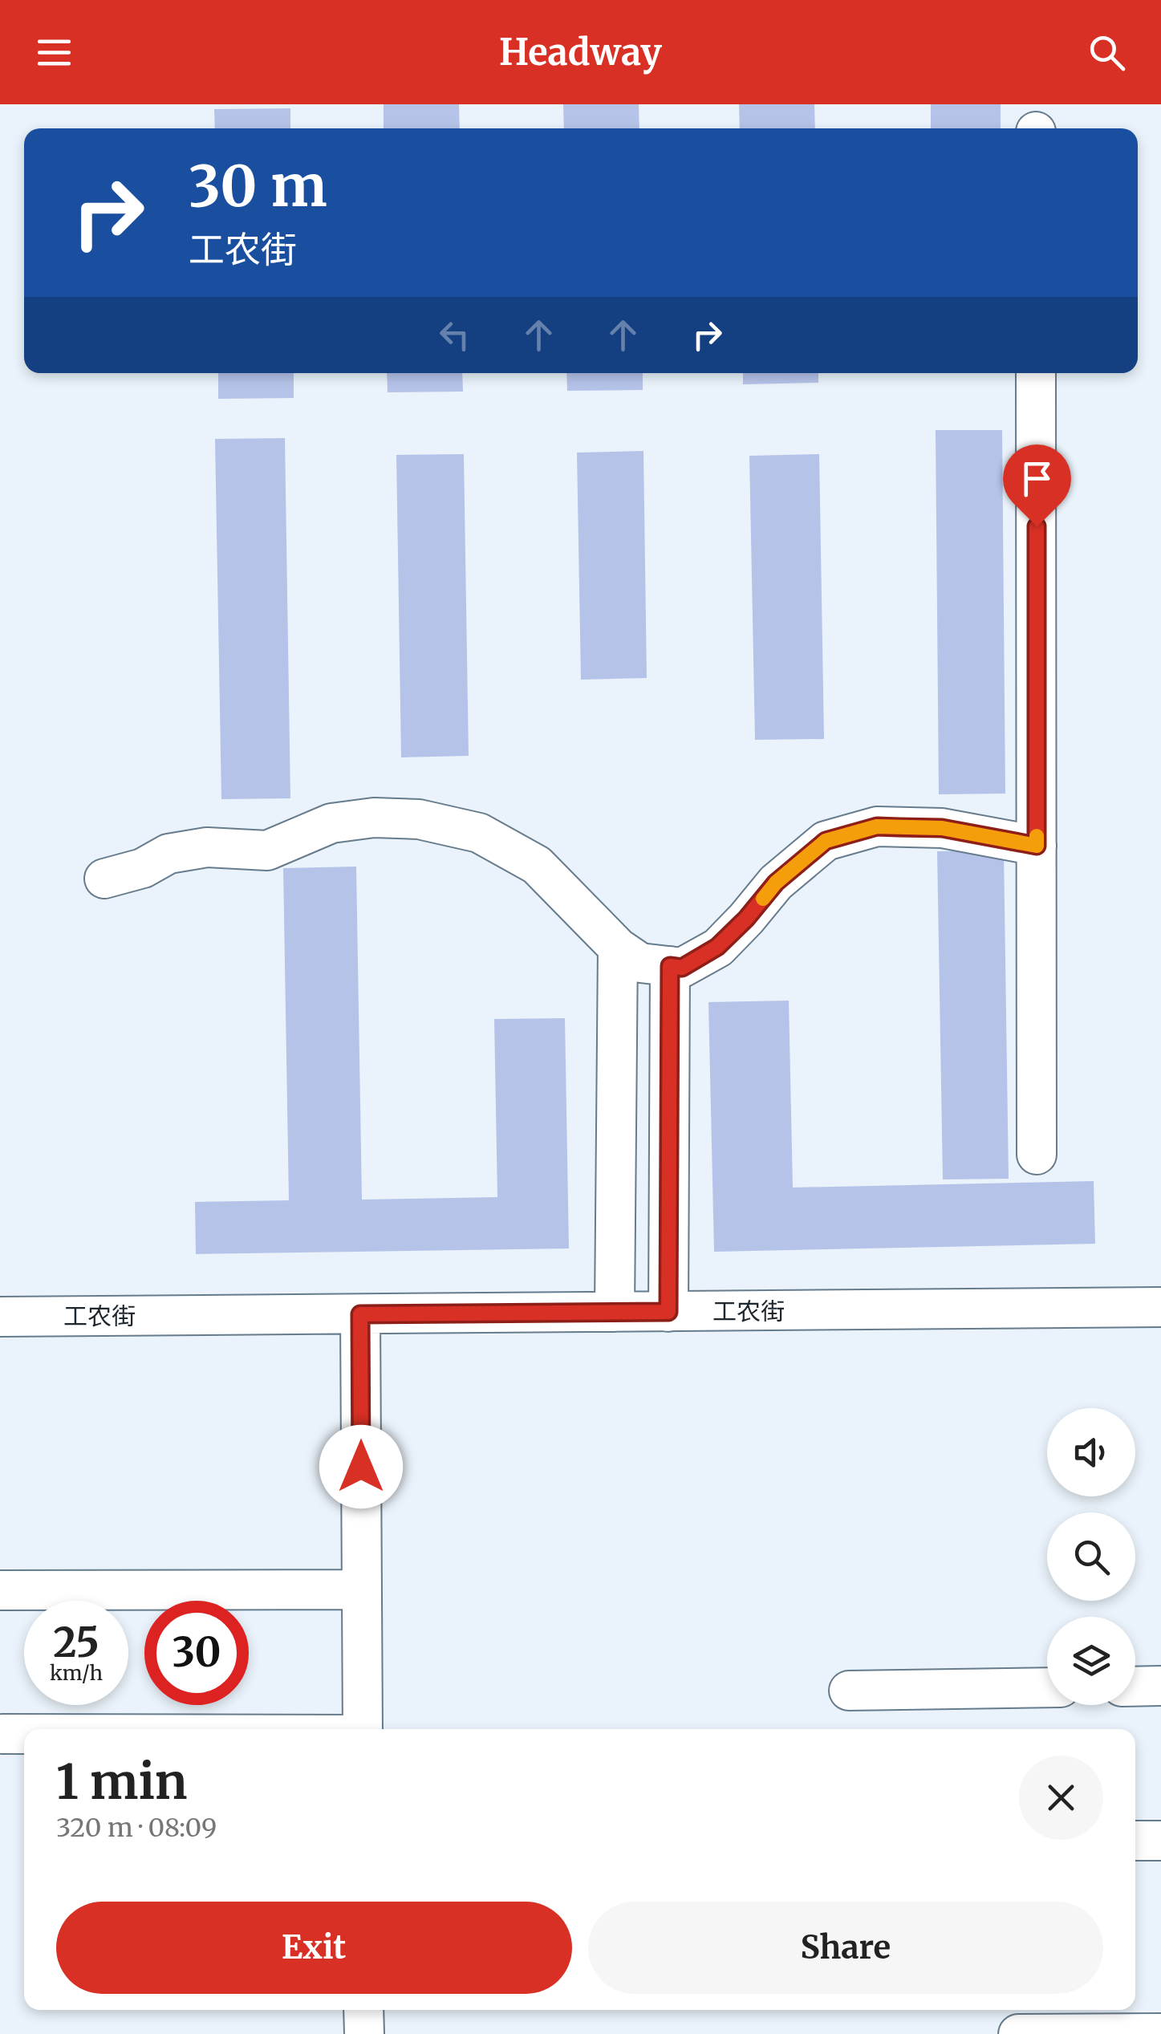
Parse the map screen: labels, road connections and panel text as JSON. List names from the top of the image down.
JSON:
{
  "streets": {
    "street": ["工农街"]
  },
  "page": {
    "header": "Headway",
    "turn": ["30 m", "工农街"],
    "speed": "25 km/h",
    "limit": "30",
    "heading": ["1 min", "320 m · 08:09"],
    "buttons": ["Exit", "Share"]
  }
}
